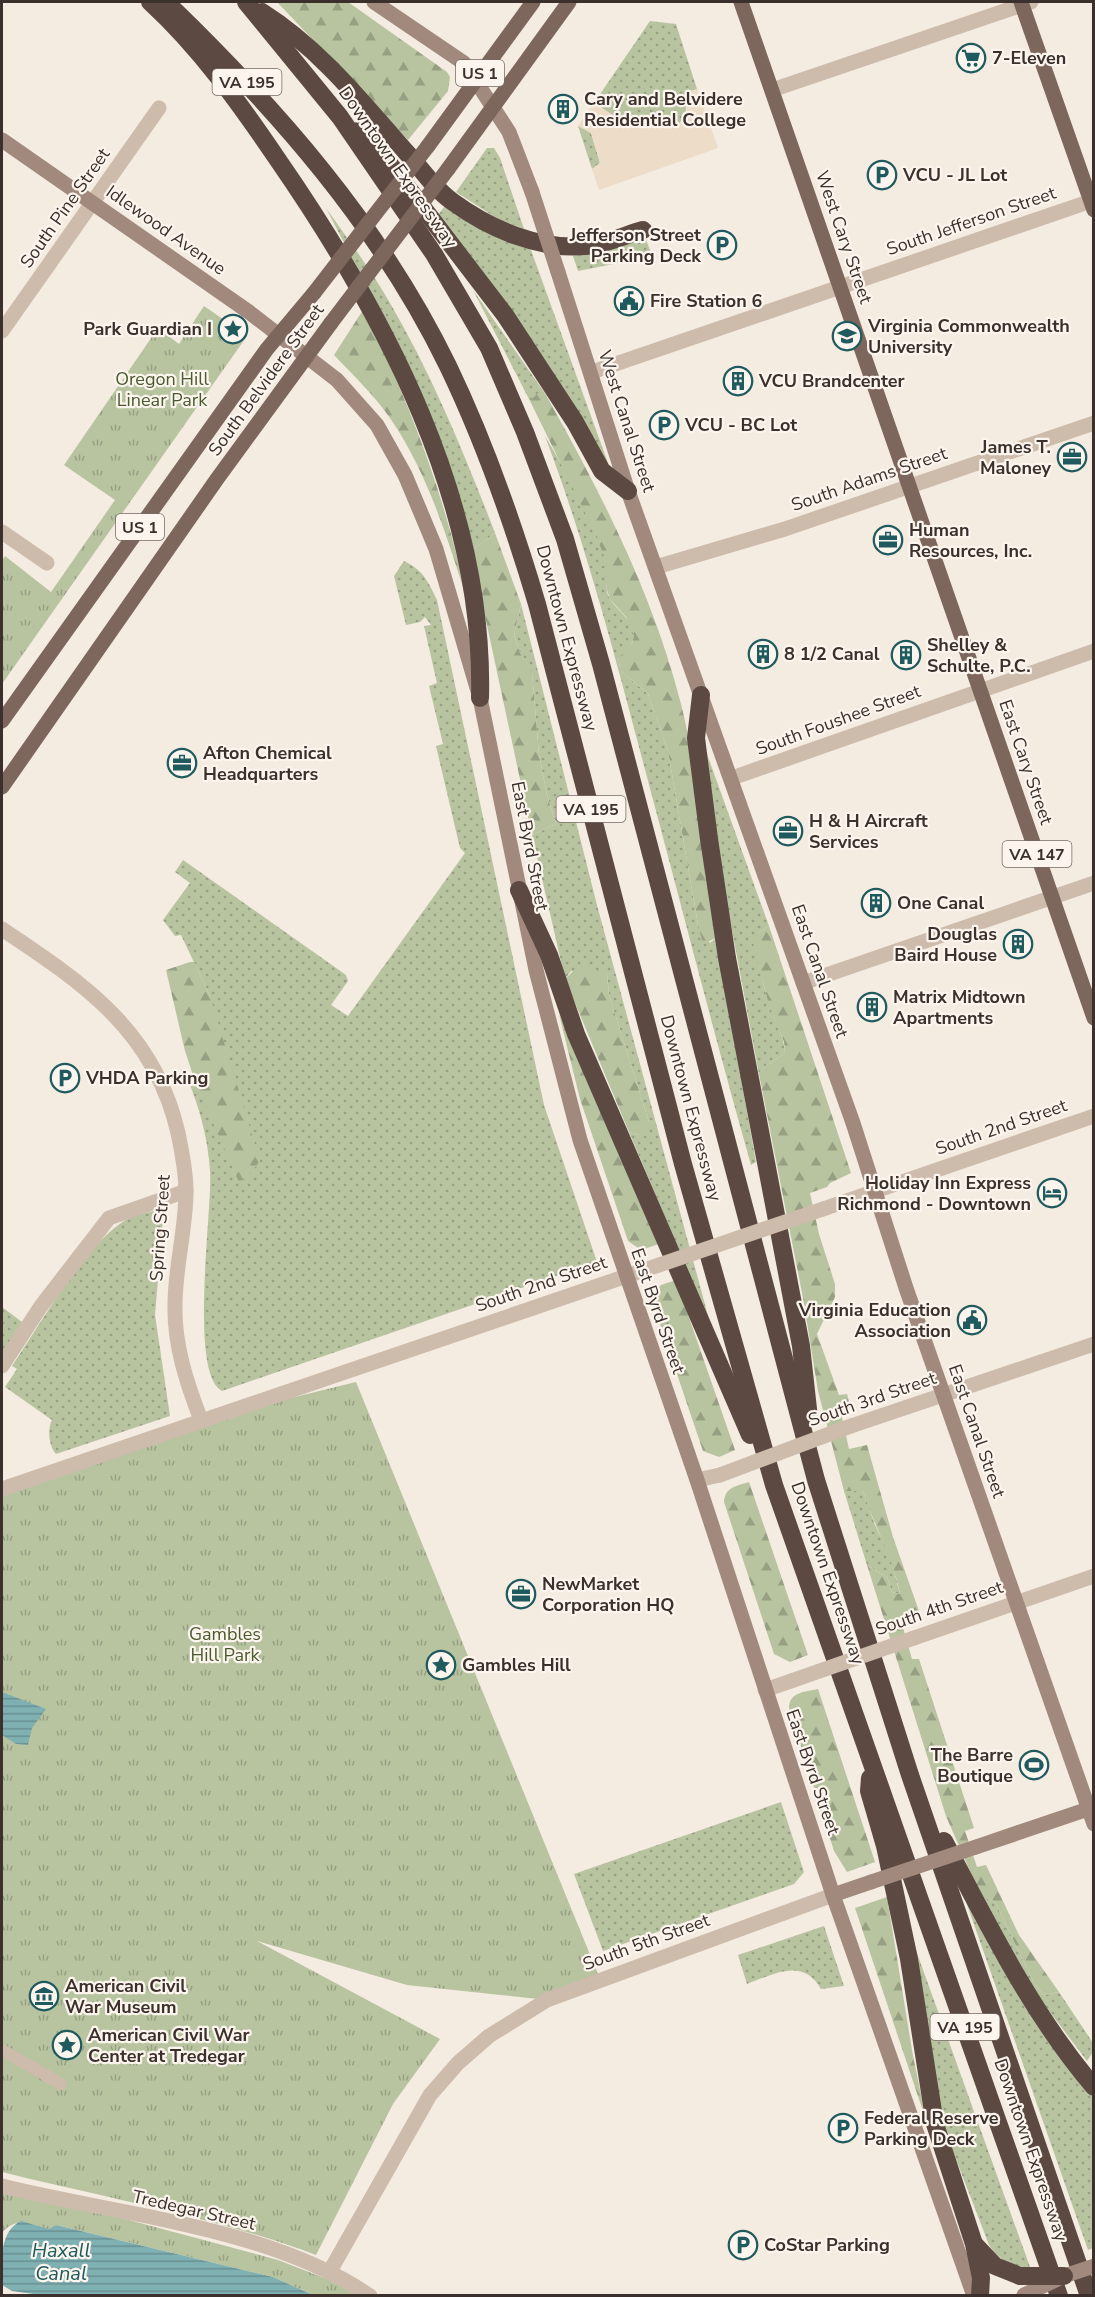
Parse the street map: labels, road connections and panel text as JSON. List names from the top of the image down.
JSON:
{
  "streets": {
    "highway": ["VA 195", "Downtown Expressway"],
    "main road": [
      "US 1",
      "Idlewood Avenue",
      "West Cary Street",
      "South Belvidere Street",
      "West Canal Street",
      "East Cary Street",
      "East Byrd Street",
      "VA 147",
      "East Canal Street",
      "South 5th Street"
    ],
    "street": [
      "South Pine Street",
      "South Jefferson Street",
      "South Adams Street",
      "South Foushee Street",
      "South 2nd Street",
      "Spring Street",
      "South 3rd Street",
      "South 4th Street",
      "Tredegar Street"
    ]
  },
  "crossings": [
    ["South Pine Street", "Idlewood Avenue"],
    ["South Jefferson Street", "West Cary Street"],
    ["South Jefferson Street", "West Canal Street"],
    ["Idlewood Avenue", "South Belvidere Street"],
    ["Idlewood Avenue", "East Byrd Street"],
    ["West Cary Street", "South Adams Street"],
    ["West Cary Street", "South Foushee Street"],
    ["West Cary Street", "East Cary Street"],
    ["South Belvidere Street", "West Canal Street"],
    ["South Belvidere Street", "East Byrd Street"],
    ["West Canal Street", "South Adams Street"],
    ["West Canal Street", "South Foushee Street"],
    ["West Canal Street", "East Canal Street"],
    ["South Foushee Street", "East Cary Street"],
    ["South Foushee Street", "East Canal Street"],
    ["East Byrd Street", "South 2nd Street"],
    ["East Byrd Street", "South 3rd Street"],
    ["East Byrd Street", "South 4th Street"],
    ["East Byrd Street", "South 5th Street"],
    ["East Canal Street", "South 2nd Street"],
    ["East Canal Street", "South 3rd Street"],
    ["East Canal Street", "South 4th Street"],
    ["East Canal Street", "South 5th Street"],
    ["South 2nd Street", "Spring Street"],
    ["South 5th Street", "Tredegar Street"]
  ],
  "water": ["Haxall Canal"],
  "parks": ["Oregon Hill Linear Park", "Gambles Hill Park"],
  "places": {
    "supermarket": ["7-Eleven"],
    "building": [
      "Cary and Belvidere Residential College",
      "VCU Brandcenter",
      "8 1/2 Canal",
      "Shelley & Schulte, P.C.",
      "One Canal",
      "Douglas Baird House",
      "Matrix Midtown Apartments"
    ],
    "parking": [
      "VCU - JL Lot",
      "Jefferson Street Parking Deck",
      "VCU - BC Lot",
      "VHDA Parking",
      "Federal Reserve Parking Deck",
      "CoStar Parking"
    ],
    "public building": ["Fire Station 6", "Virginia Education Association"],
    "place": ["Park Guardian I", "Gambles Hill", "American Civil War Center at Tredegar"],
    "school or university": ["Virginia Commonwealth University"],
    "office": [
      "James T. Maloney",
      "Human Resources, Inc.",
      "Afton Chemical Headquarters",
      "H & H Aircraft Services",
      "NewMarket Corporation HQ"
    ],
    "hotel": ["Holiday Inn Express Richmond - Downtown"],
    "sports": ["The Barre Boutique"],
    "museum": ["American Civil War Museum"]
  }
}
